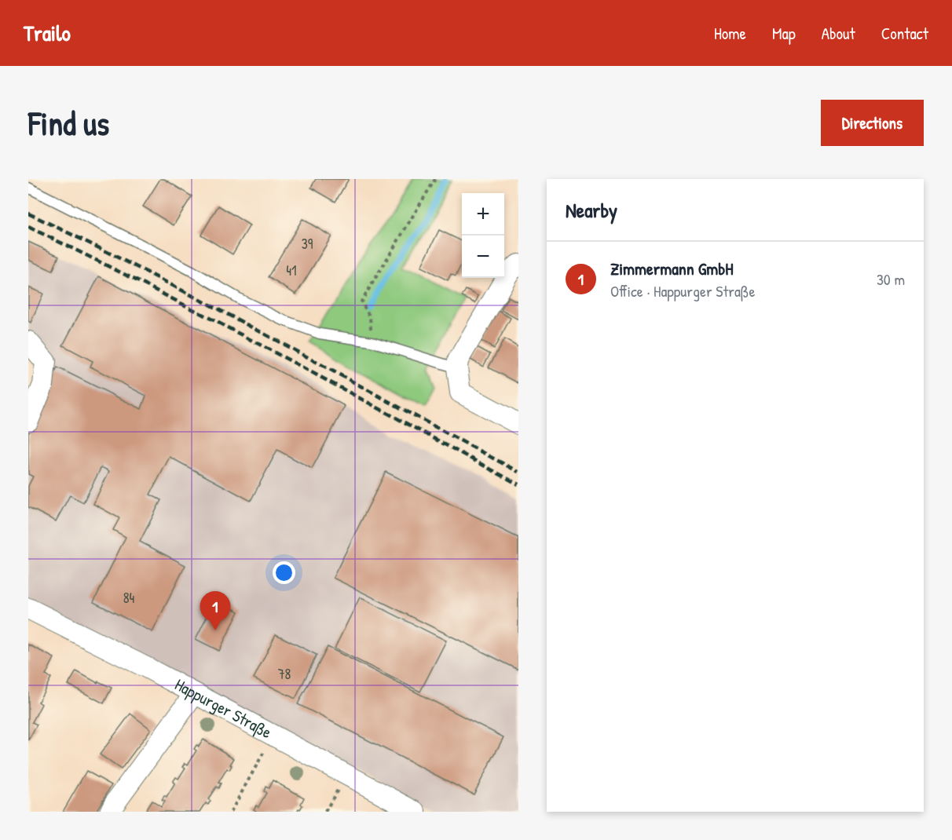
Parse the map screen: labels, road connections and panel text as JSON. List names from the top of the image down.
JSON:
{
  "streets": {
    "street": ["Happurger Straße"]
  },
  "house_numbers": [
    "39",
    "41",
    "84",
    "78"
  ],
  "page": {
    "header": "Trailo",
    "nav": [
      "Home",
      "Map",
      "About",
      "Contact"
    ],
    "buttons": "Directions",
    "title": "Find us",
    "heading": "Nearby",
    "map_buttons": ["+", "−"],
    "list": [
      {
        "mark": "1",
        "name": "Zimmermann GmbH",
        "note": "Office · Happurger Straße",
        "value": "30 m"
      }
    ],
    "pins": "1"
  }
}
